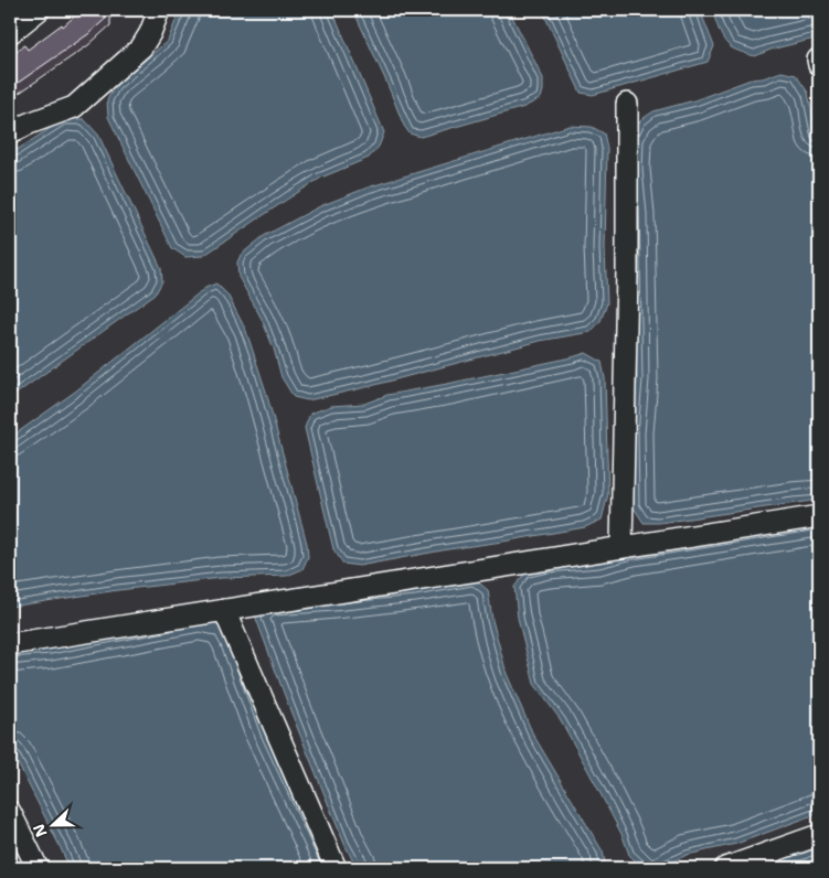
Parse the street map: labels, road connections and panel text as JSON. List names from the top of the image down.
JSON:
{
  "north": "left"
}
